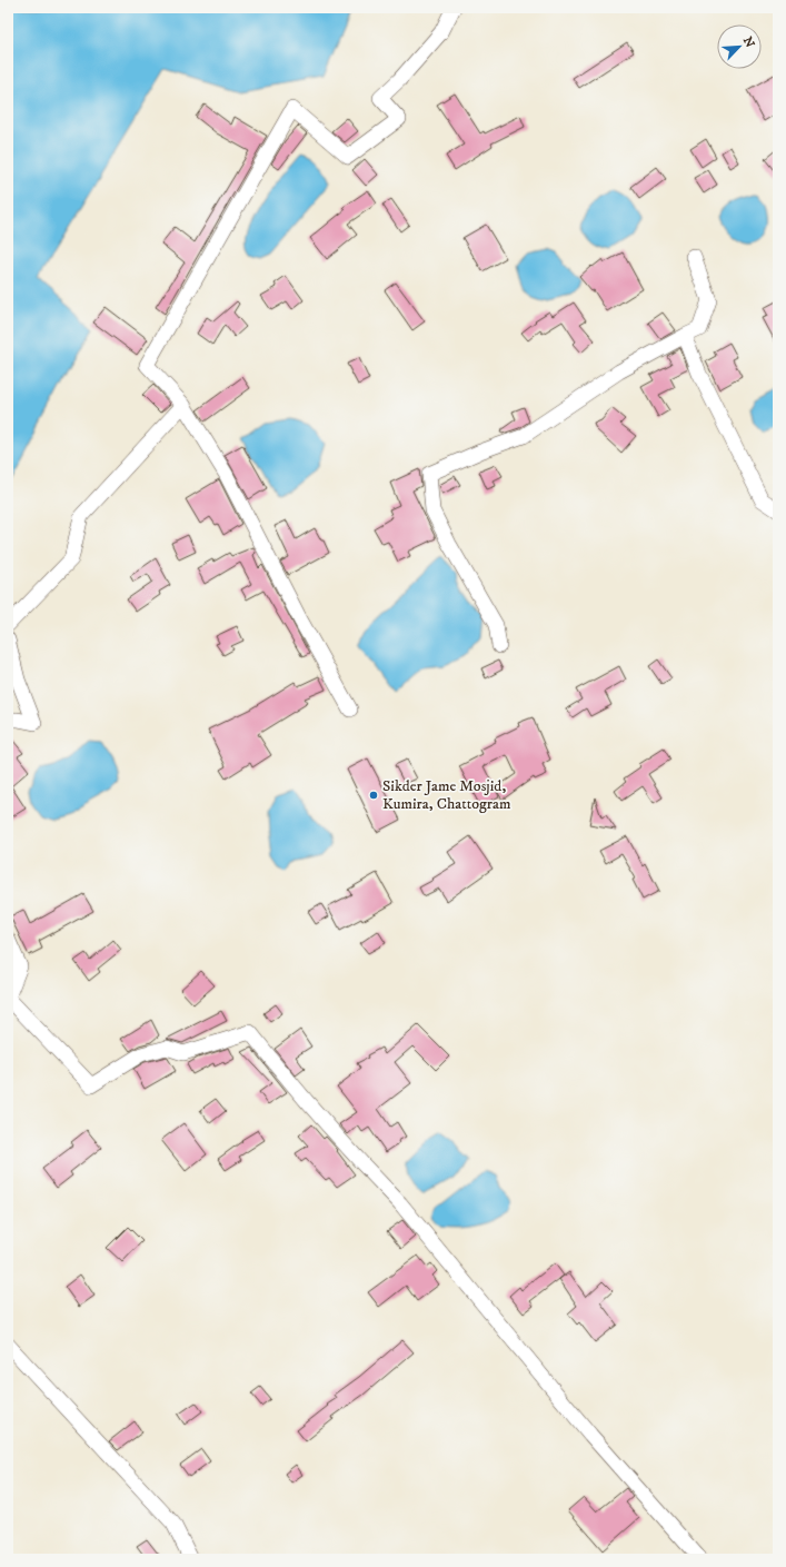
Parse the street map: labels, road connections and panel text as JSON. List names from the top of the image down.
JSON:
{
  "places": ["Sikder Jame Mosjid, Kumira, Chattogram"],
  "north": "top right"
}
